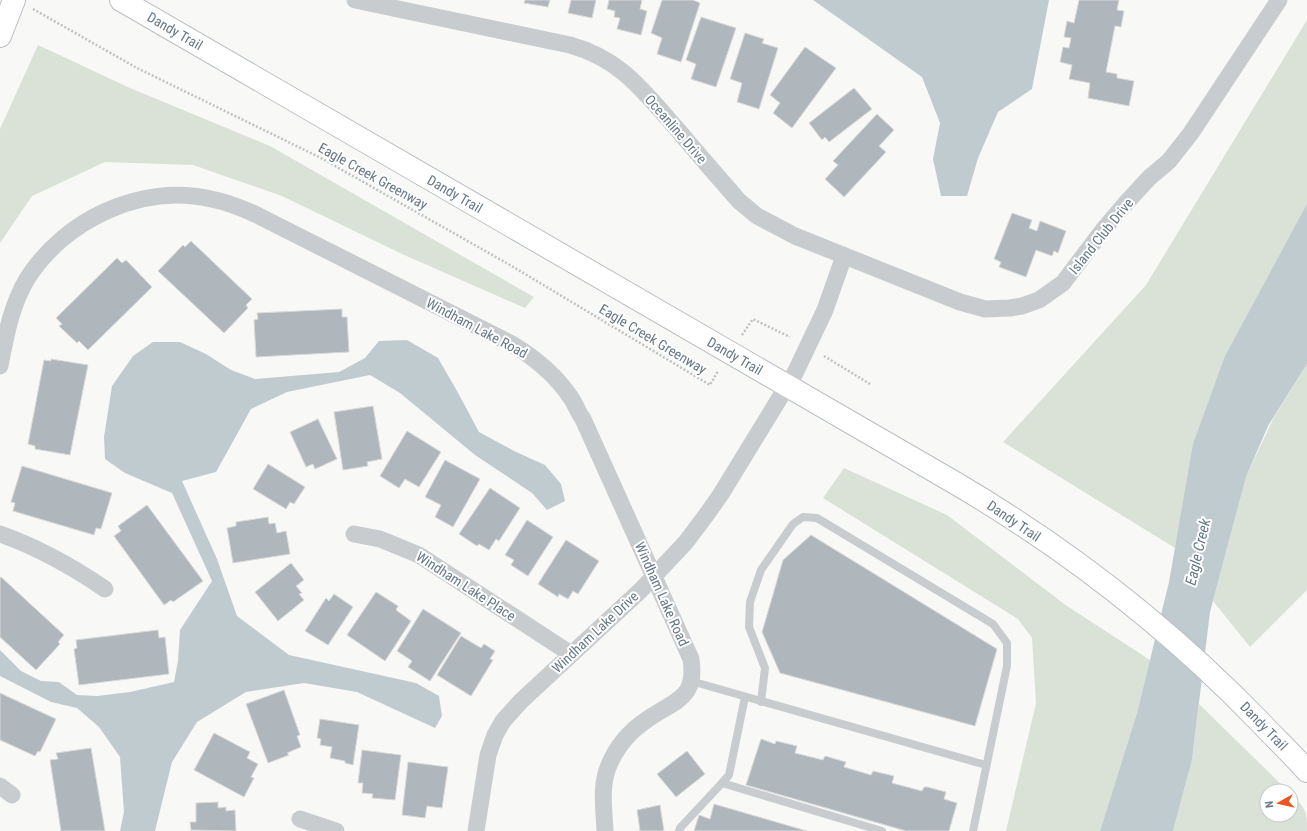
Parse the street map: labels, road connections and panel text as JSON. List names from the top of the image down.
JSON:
{
  "streets": {
    "main road": ["Dandy Trail"],
    "street": [
      "Oceanline Drive",
      "Island Club Drive",
      "Windham Lake Road",
      "Windham Lake Place",
      "Windham Lake Drive"
    ],
    "path": ["Eagle Creek Greenway"]
  },
  "crossings": [
    ["Dandy Trail", "Eagle Creek Greenway"],
    ["Dandy Trail", "Windham Lake Drive"],
    ["Oceanline Drive", "Island Club Drive"],
    ["Windham Lake Road", "Windham Lake Drive"],
    ["Windham Lake Place", "Windham Lake Drive"]
  ],
  "water": ["Eagle Creek"],
  "north": "left"
}
